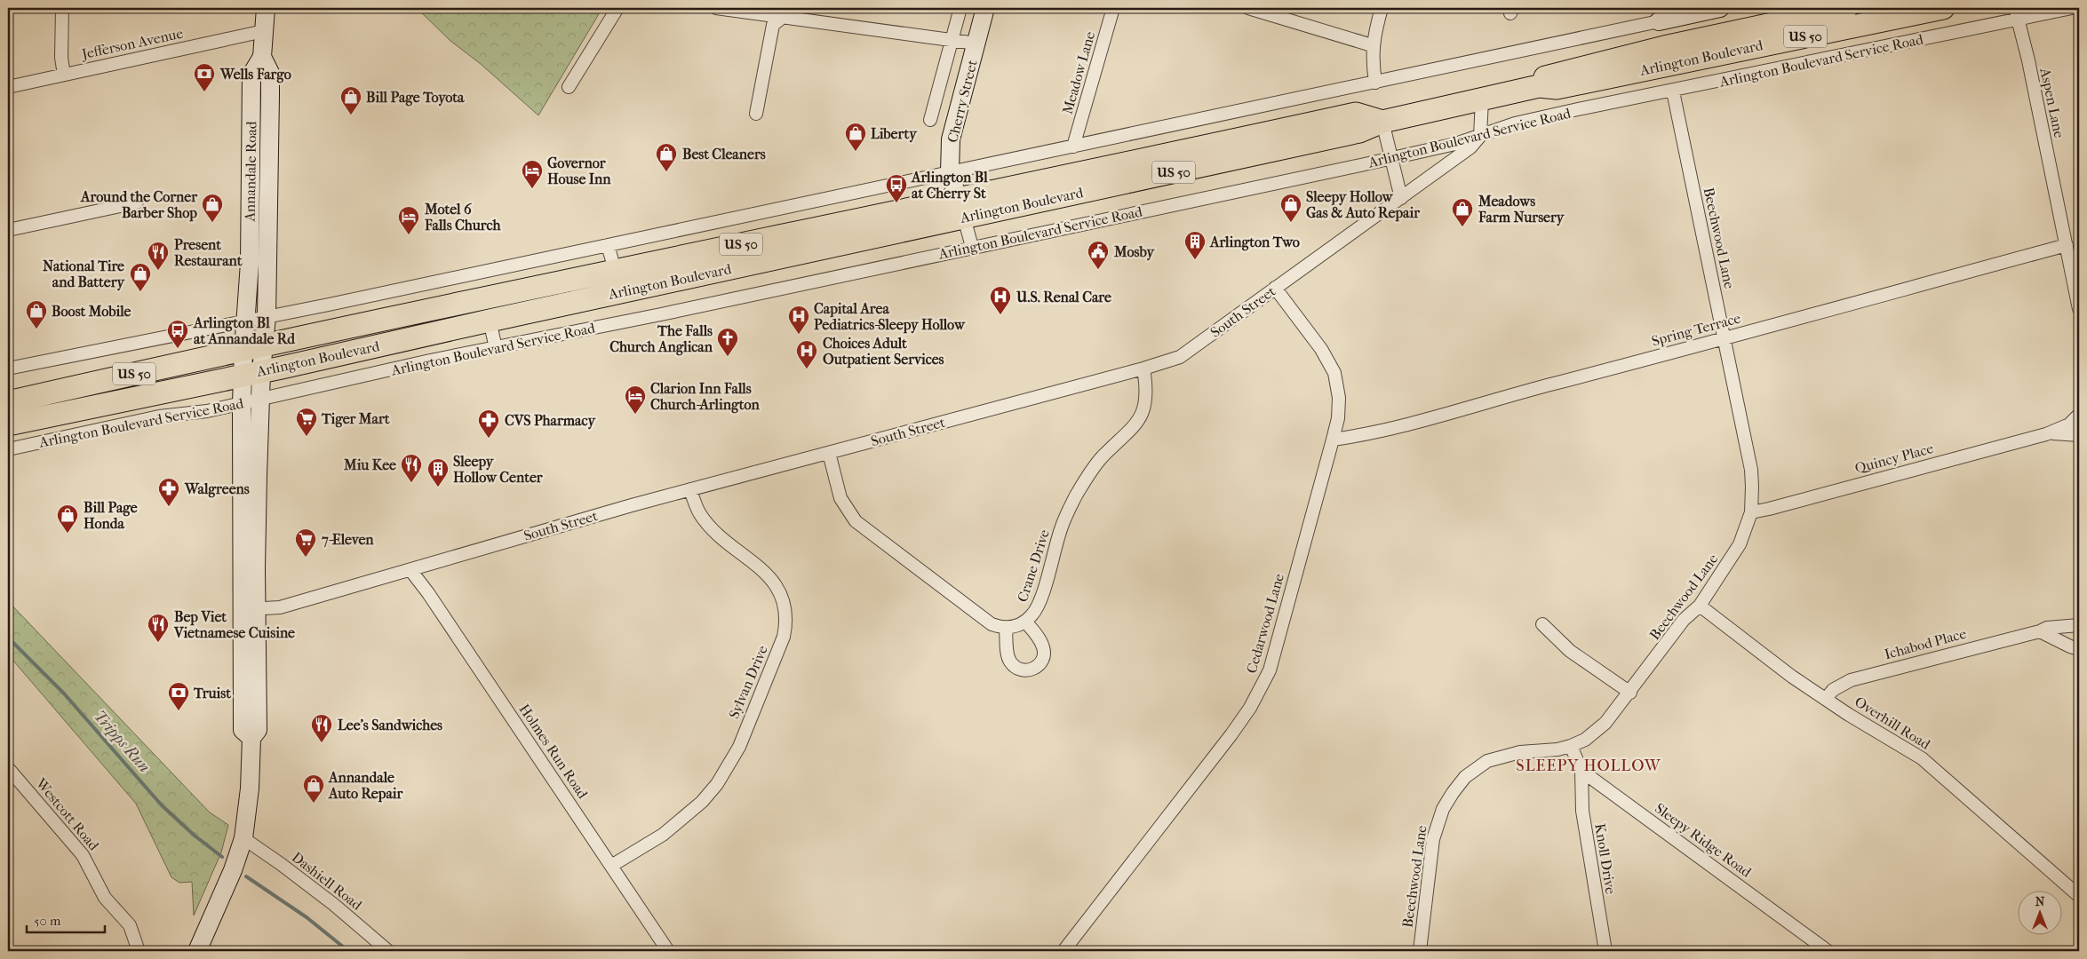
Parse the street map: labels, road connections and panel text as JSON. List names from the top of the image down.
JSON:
{
  "streets": {
    "highway": ["US 50", "Arlington Boulevard"],
    "main road": ["Cherry Street", "Annandale Road"],
    "street": [
      "Jefferson Avenue",
      "Arlington Boulevard Service Road",
      "Meadow Lane",
      "Aspen Lane",
      "Beechwood Lane",
      "South Street",
      "Spring Terrace",
      "Quincy Place",
      "Crane Drive",
      "Cedarwood Lane",
      "Ichabod Place",
      "Sylvan Drive",
      "Overhill Road",
      "Holmes Run Road",
      "Westcott Road",
      "Sleepy Ridge Road",
      "Knoll Drive",
      "Dashiell Road"
    ]
  },
  "crossings": [
    ["Jefferson Avenue", "Annandale Road"],
    ["Arlington Boulevard", "Cherry Street"],
    ["Arlington Boulevard", "Annandale Road"],
    ["Arlington Boulevard Service Road", "Cherry Street"],
    ["Arlington Boulevard Service Road", "Aspen Lane"],
    ["Arlington Boulevard Service Road", "Annandale Road"],
    ["Arlington Boulevard Service Road", "Beechwood Lane"],
    ["Arlington Boulevard Service Road", "South Street"],
    ["Aspen Lane", "Spring Terrace"],
    ["Annandale Road", "South Street"],
    ["Annandale Road", "Dashiell Road"],
    ["Beechwood Lane", "Spring Terrace"],
    ["Beechwood Lane", "Quincy Place"],
    ["Beechwood Lane", "Overhill Road"],
    ["South Street", "Crane Drive"],
    ["South Street", "Cedarwood Lane"],
    ["South Street", "Sylvan Drive"],
    ["South Street", "Holmes Run Road"],
    ["Spring Terrace", "Cedarwood Lane"],
    ["Ichabod Place", "Overhill Road"],
    ["Sylvan Drive", "Holmes Run Road"],
    ["Sleepy Ridge Road", "Knoll Drive"]
  ],
  "districts": ["SLEEPY HOLLOW"],
  "water": ["Tripps Run"],
  "places": {
    "bank": ["Wells Fargo", "Truist"],
    "shop": [
      "Bill Page Toyota",
      "Liberty",
      "Best Cleaners",
      "Around the Corner Barber Shop",
      "Sleepy Hollow Gas & Auto Repair",
      "Meadows Farm Nursery",
      "National Tire and Battery",
      "Boost Mobile",
      "Bill Page Honda",
      "Annandale Auto Repair"
    ],
    "hotel": ["Governor House Inn", "Motel 6 Falls Church", "Clarion Inn Falls Church-Arlington"],
    "bus stop": ["Arlington Bl at Cherry St", "Arlington Bl at Annandale Rd"],
    "building": ["Arlington Two", "Sleepy Hollow Center"],
    "public building": ["Mosby"],
    "restaurant": [
      "Present Restaurant",
      "Miu Kee",
      "Bep Viet Vietnamese Cuisine",
      "Lee's Sandwiches"
    ],
    "hospital": ["U.S. Renal Care", "Capital Area Pediatrics-Sleepy Hollow", "Choices Adult Outpatient Services"],
    "church": ["The Falls Church Anglican"],
    "supermarket": ["Tiger Mart", "7-Eleven"],
    "pharmacy": ["CVS Pharmacy", "Walgreens"]
  },
  "scale_bar": "50 m",
  "north": "top"
}
